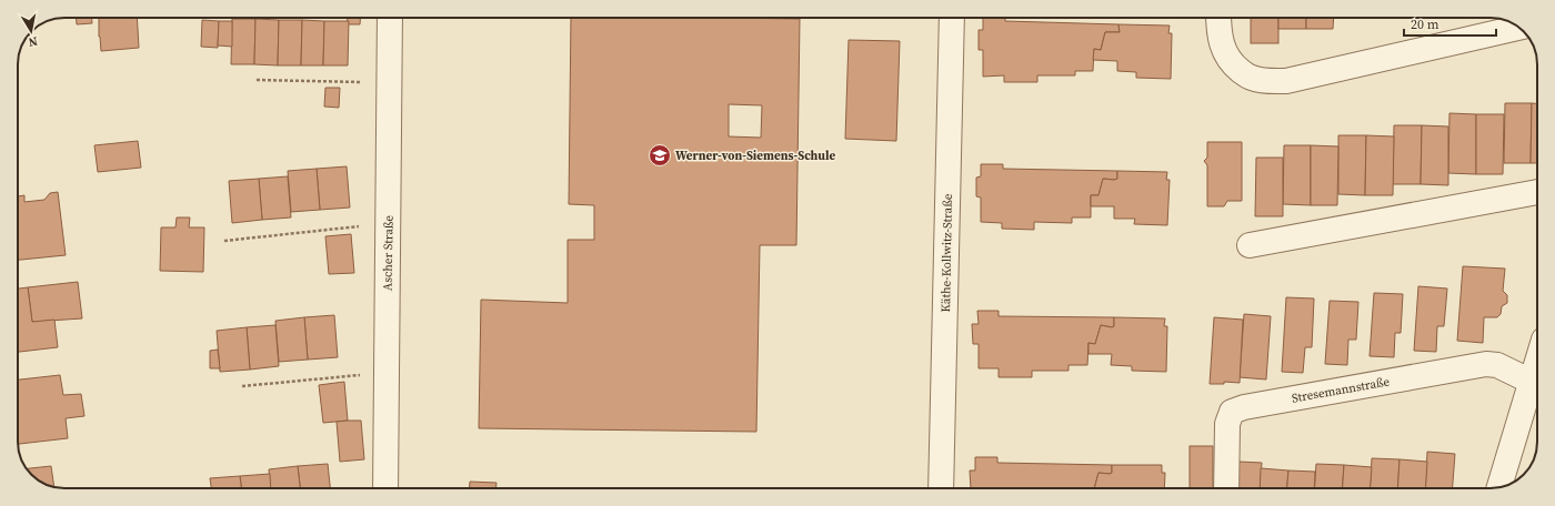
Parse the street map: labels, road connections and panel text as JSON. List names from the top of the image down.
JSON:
{
  "streets": {
    "street": ["Ascher Straße", "Käthe-Kollwitz-Straße", "Stresemannstraße"]
  },
  "places": {
    "school or university": ["Werner-von-Siemens-Schule"]
  },
  "scale_bar": "20 m",
  "north": "bottom"
}
